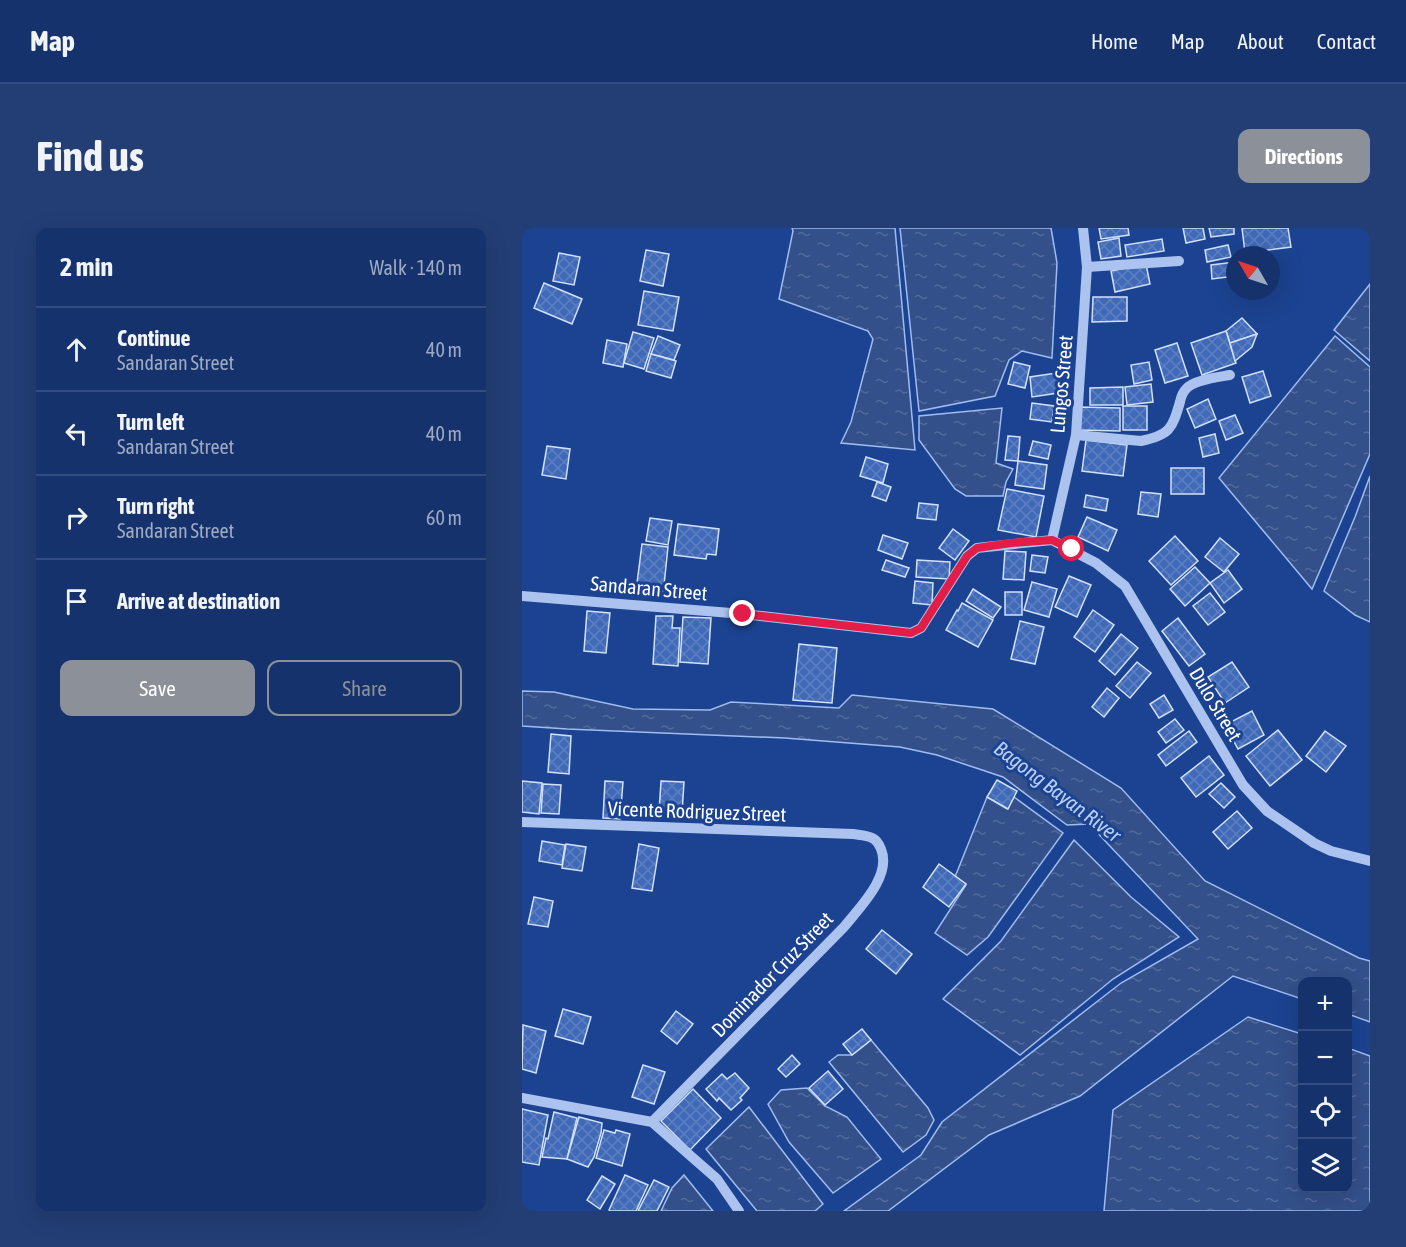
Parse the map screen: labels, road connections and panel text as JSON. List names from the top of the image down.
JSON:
{
  "streets": {
    "street": [
      "Lungos Street",
      "Sandaran Street",
      "Dulo Street",
      "Vicente Rodriguez Street",
      "Dominador Cruz Street"
    ]
  },
  "crossings": [
    ["Lungos Street", "Sandaran Street"],
    ["Lungos Street", "Dulo Street"],
    ["Sandaran Street", "Dulo Street"],
    ["Vicente Rodriguez Street", "Dominador Cruz Street"]
  ],
  "water": ["Bagong Bayan River"],
  "north": "top left",
  "page": {
    "header": "Map",
    "nav": [
      "Home",
      "Map",
      "About",
      "Contact"
    ],
    "buttons": [
      "Directions",
      ["Save", "Share"]
    ],
    "title": "Find us",
    "heading": ["2 min", "Walk · 140 m"],
    "list": [
      ["Continue", "Sandaran Street", "40 m"],
      ["Turn left", "Sandaran Street", "40 m"],
      ["Turn right", "Sandaran Street", "60 m"],
      "Arrive at destination"
    ],
    "map_buttons": ["+", "−"]
  }
}
